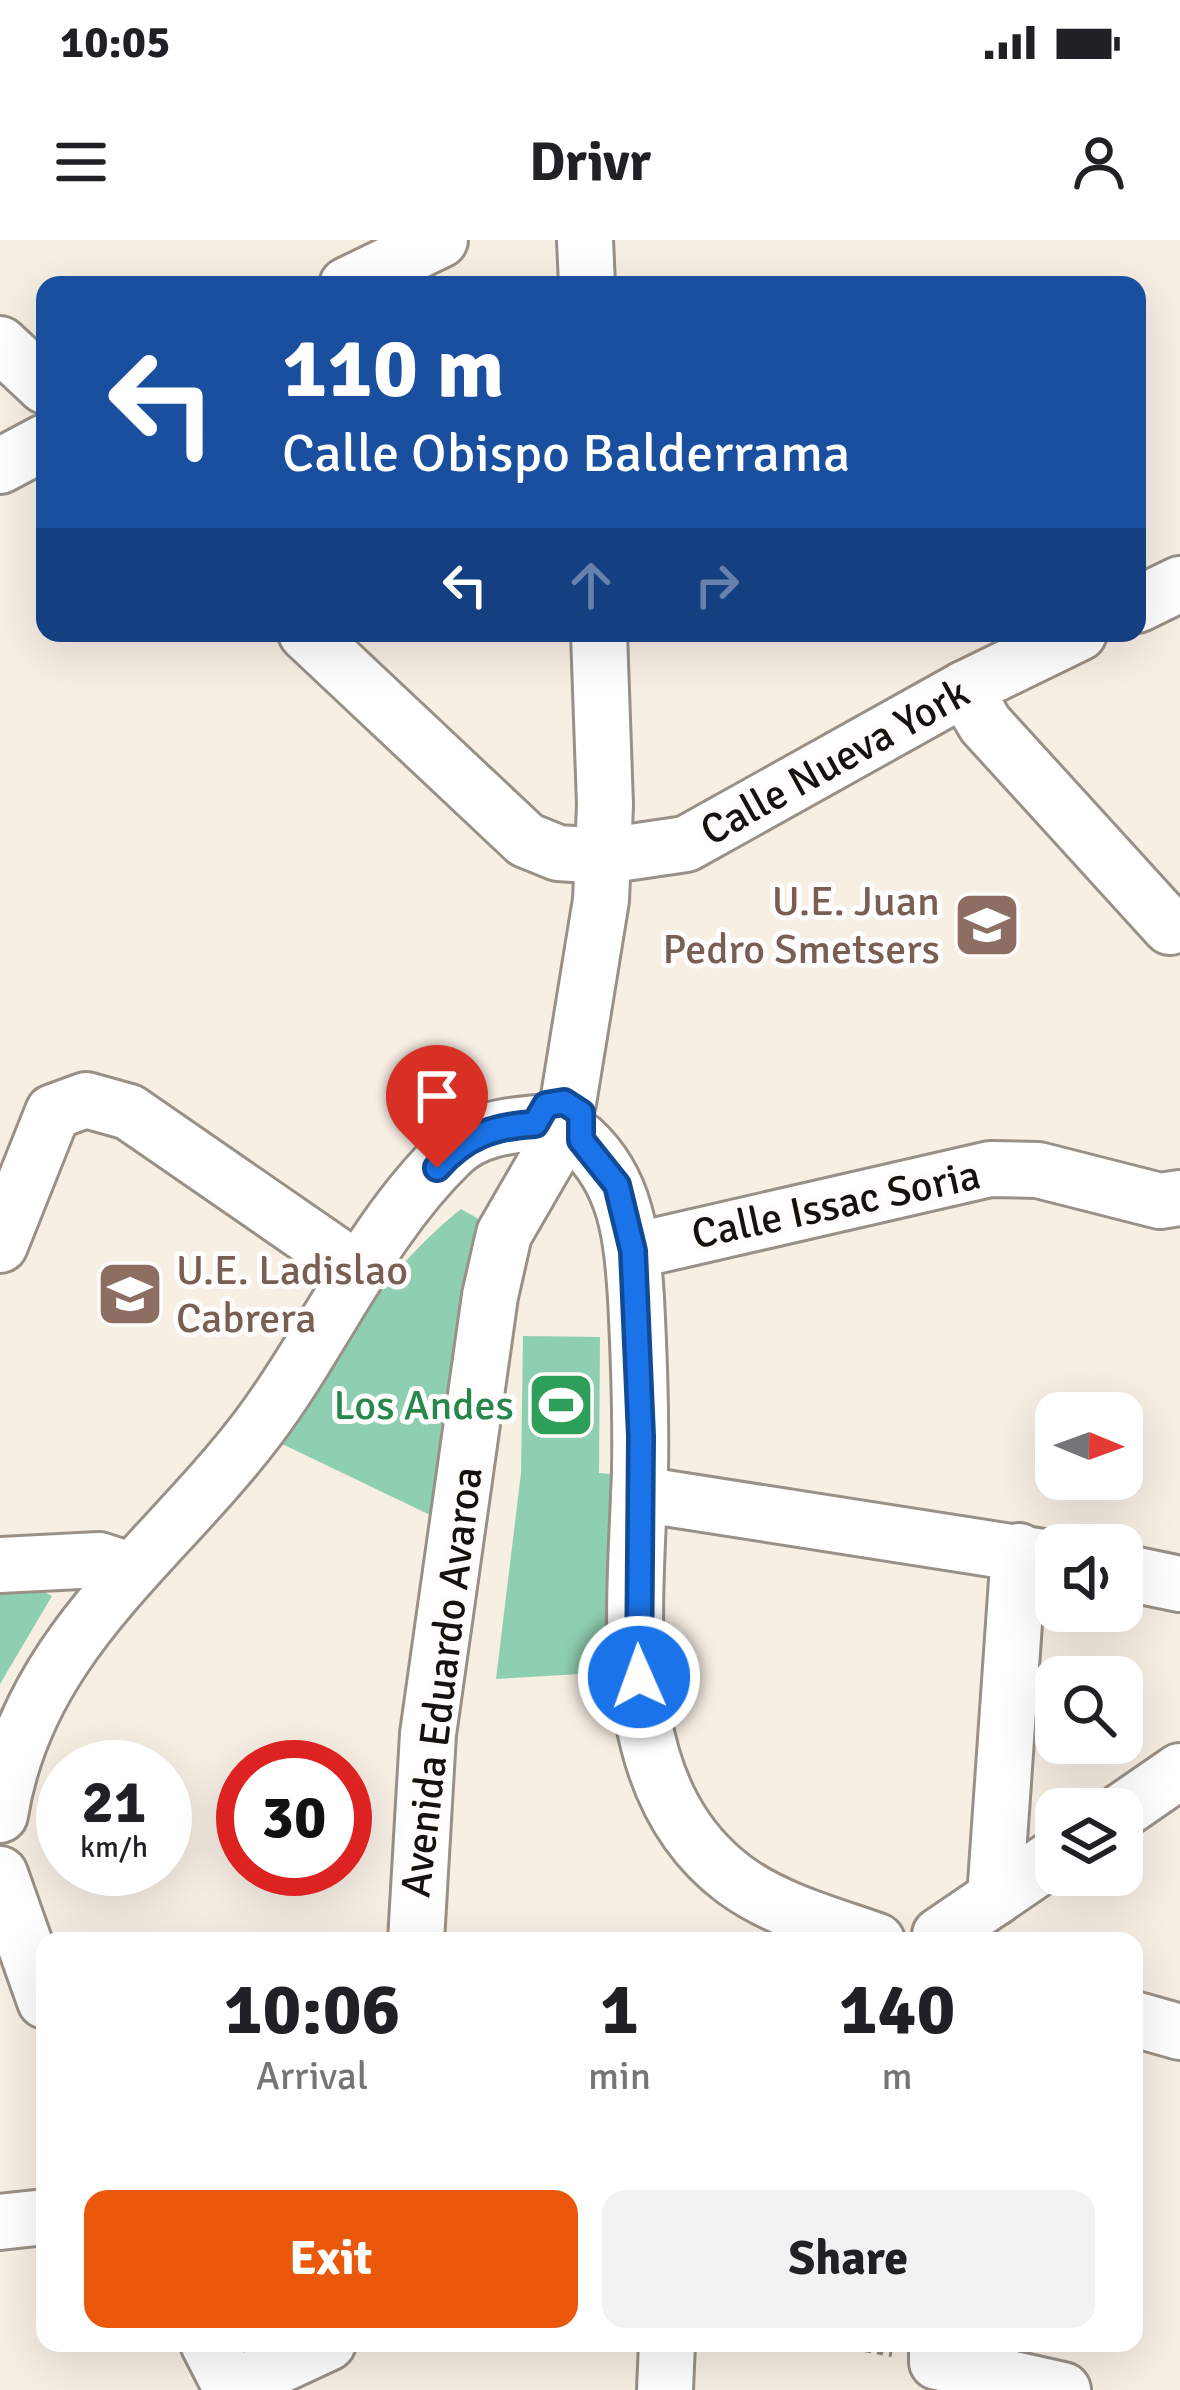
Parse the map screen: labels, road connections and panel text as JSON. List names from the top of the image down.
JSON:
{
  "streets": {
    "street": ["Calle Nueva York", "Calle Issac Soria", "Avenida Eduardo Avaroa"]
  },
  "crossings": [
    ["Calle Nueva York", "Avenida Eduardo Avaroa"]
  ],
  "places": {
    "school or university": ["U.E. Juan Pedro Smetsers", "U.E. Ladislao Cabrera"],
    "sports": ["Los Andes"]
  },
  "north": "right",
  "page": {
    "status": "10:05",
    "header": "Drivr",
    "turn": ["110 m", "Calle Obispo Balderrama"],
    "speed": "21 km/h",
    "limit": "30",
    "eta": [
      "10:06",
      "Arrival",
      "1",
      "min",
      "140",
      "m"
    ],
    "buttons": ["Exit", "Share"]
  }
}
